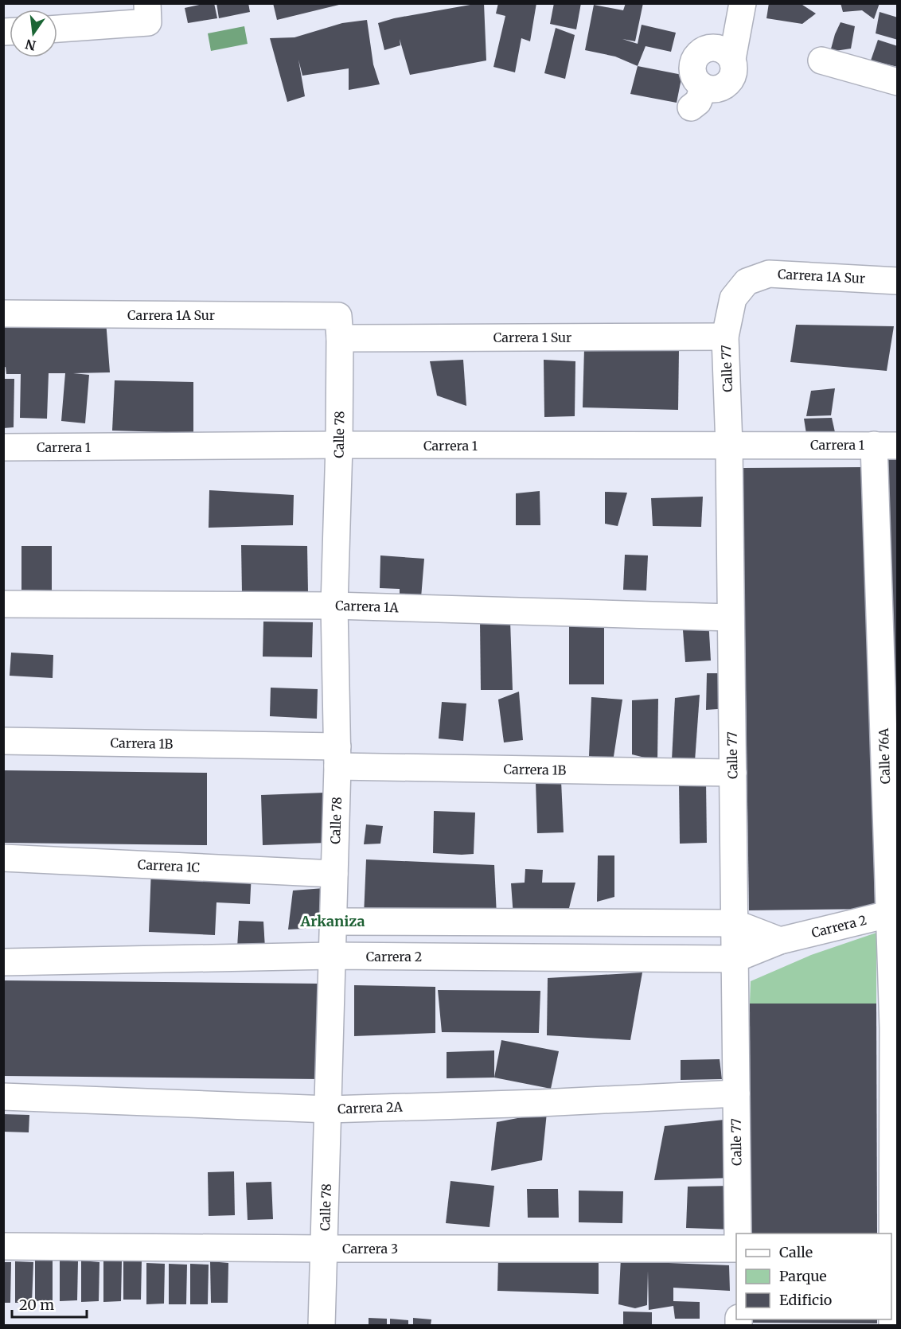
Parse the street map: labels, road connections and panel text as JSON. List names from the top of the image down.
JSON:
{
  "streets": {
    "street": [
      "Carrera 1A Sur",
      "Carrera 1 Sur",
      "Calle 77",
      "Calle 78",
      "Carrera 1",
      "Carrera 1A",
      "Carrera 1B",
      "Calle 76A",
      "Carrera 1C",
      "Carrera 2",
      "Carrera 2A",
      "Carrera 3"
    ]
  },
  "crossings": [
    ["Carrera 1A Sur", "Carrera 1 Sur"],
    ["Carrera 1A Sur", "Calle 77"],
    ["Carrera 1A Sur", "Calle 78"],
    ["Carrera 1 Sur", "Calle 77"],
    ["Carrera 1 Sur", "Calle 78"],
    ["Calle 77", "Carrera 1"],
    ["Calle 77", "Carrera 1A"],
    ["Calle 77", "Carrera 1B"],
    ["Calle 77", "Carrera 2"],
    ["Calle 77", "Carrera 2A"],
    ["Calle 78", "Carrera 1"],
    ["Calle 78", "Carrera 1A"],
    ["Calle 78", "Carrera 1B"],
    ["Calle 78", "Carrera 1C"],
    ["Calle 78", "Carrera 2"],
    ["Calle 78", "Carrera 2A"],
    ["Calle 78", "Carrera 3"],
    ["Carrera 1", "Calle 76A"],
    ["Calle 76A", "Carrera 2"]
  ],
  "districts": ["Arkaniza"],
  "legend": ["Calle", "Parque", "Edificio"],
  "scale_bar": "20 m",
  "north": "bottom"
}
